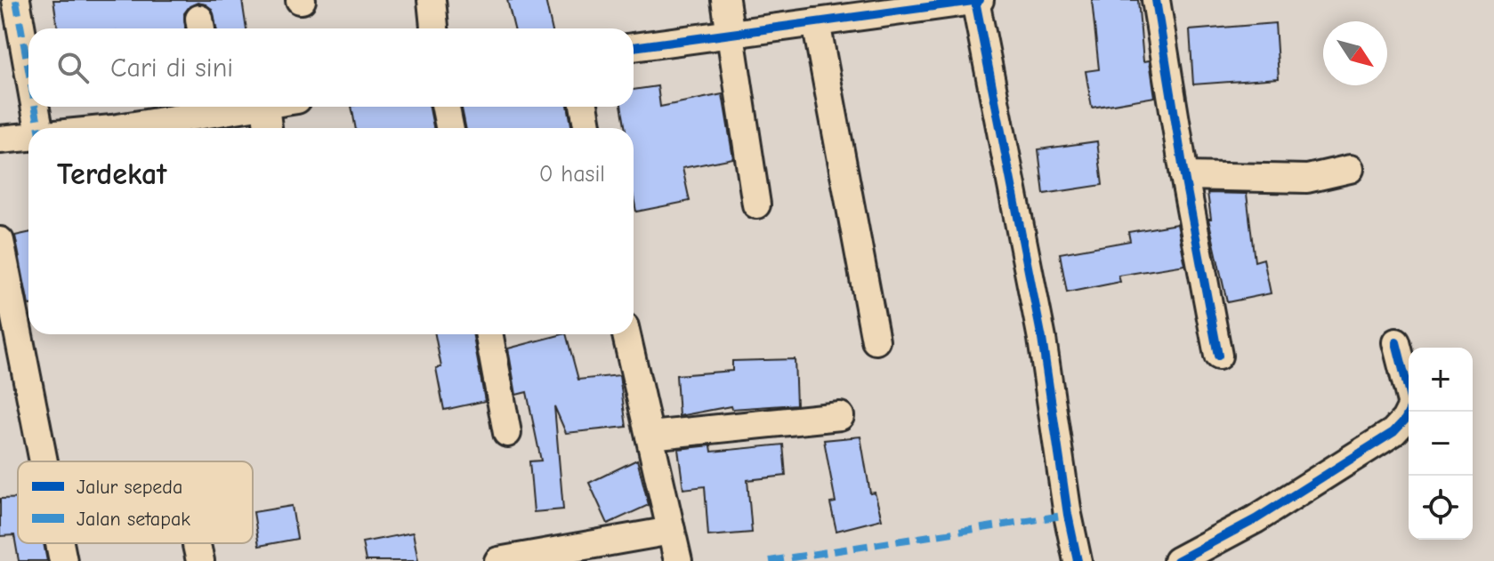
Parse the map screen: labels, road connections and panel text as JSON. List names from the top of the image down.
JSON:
{
  "legend": ["Jalur sepeda", "Jalan setapak"],
  "north": "bottom right",
  "page": {
    "search": "Cari di sini",
    "heading": ["Terdekat", "0 hasil"],
    "map_buttons": ["+", "−"]
  }
}
